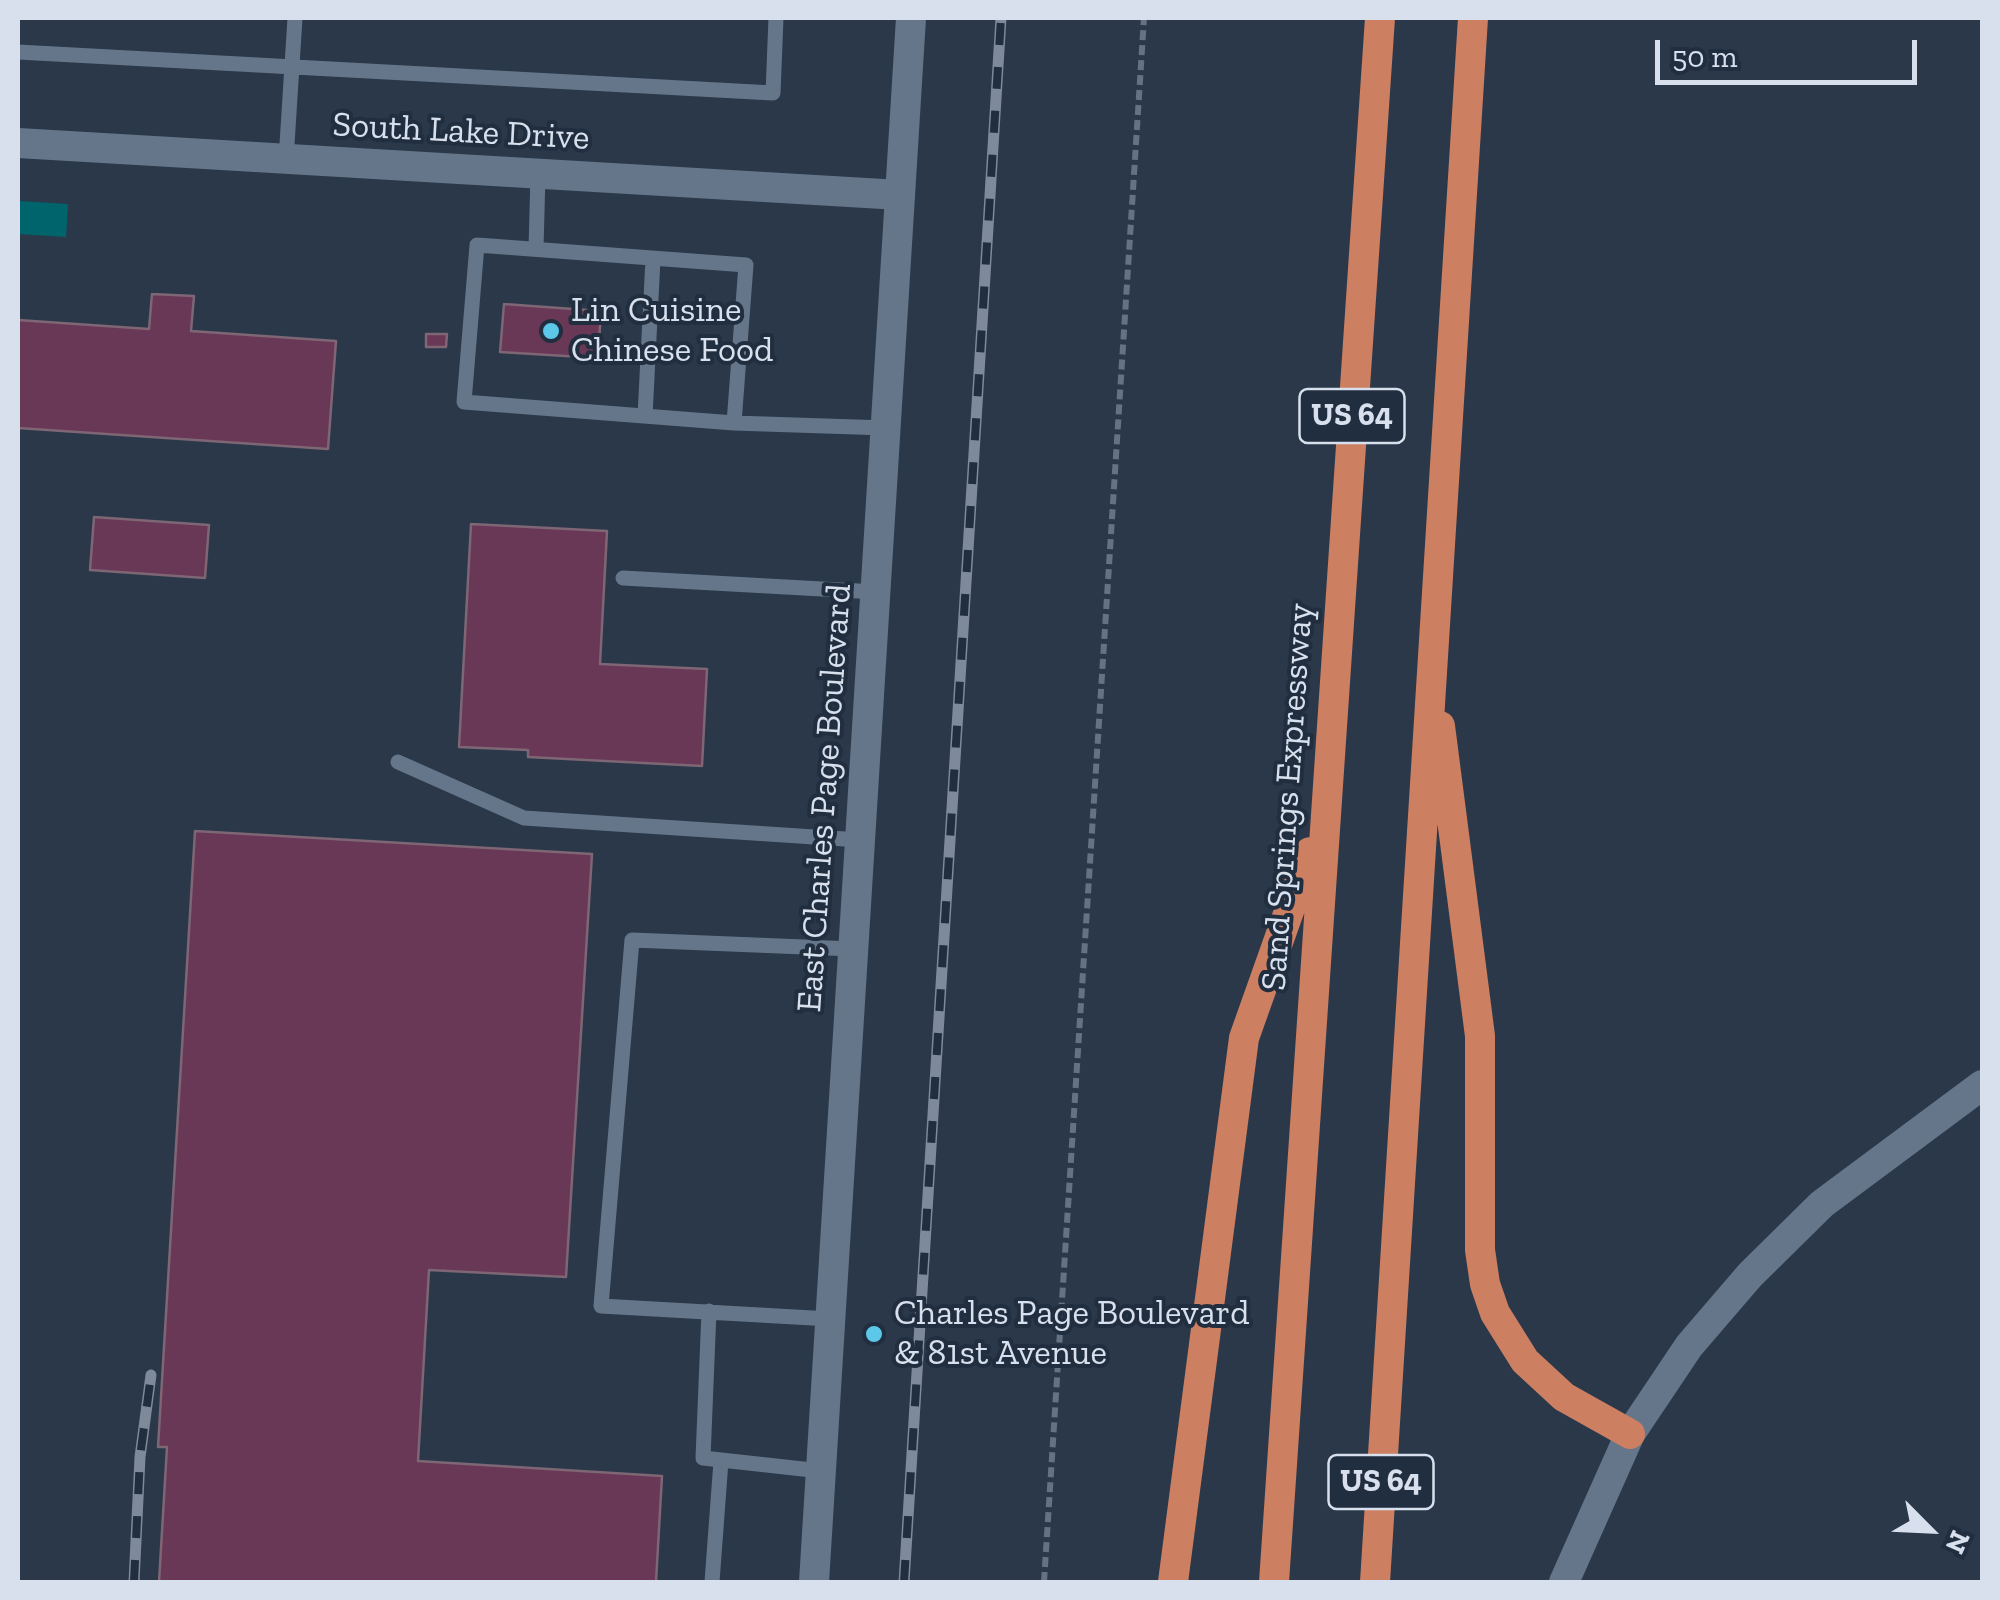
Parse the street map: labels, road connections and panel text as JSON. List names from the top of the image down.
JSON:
{
  "streets": {
    "highway": ["US 64", "Sand Springs Expressway"],
    "main road": ["South Lake Drive", "East Charles Page Boulevard"]
  },
  "crossings": [
    ["South Lake Drive", "East Charles Page Boulevard"]
  ],
  "places": ["Lin Cuisine Chinese Food", "Charles Page Boulevard & 81st Avenue"],
  "scale_bar": "50 m",
  "north": "bottom right"
}
